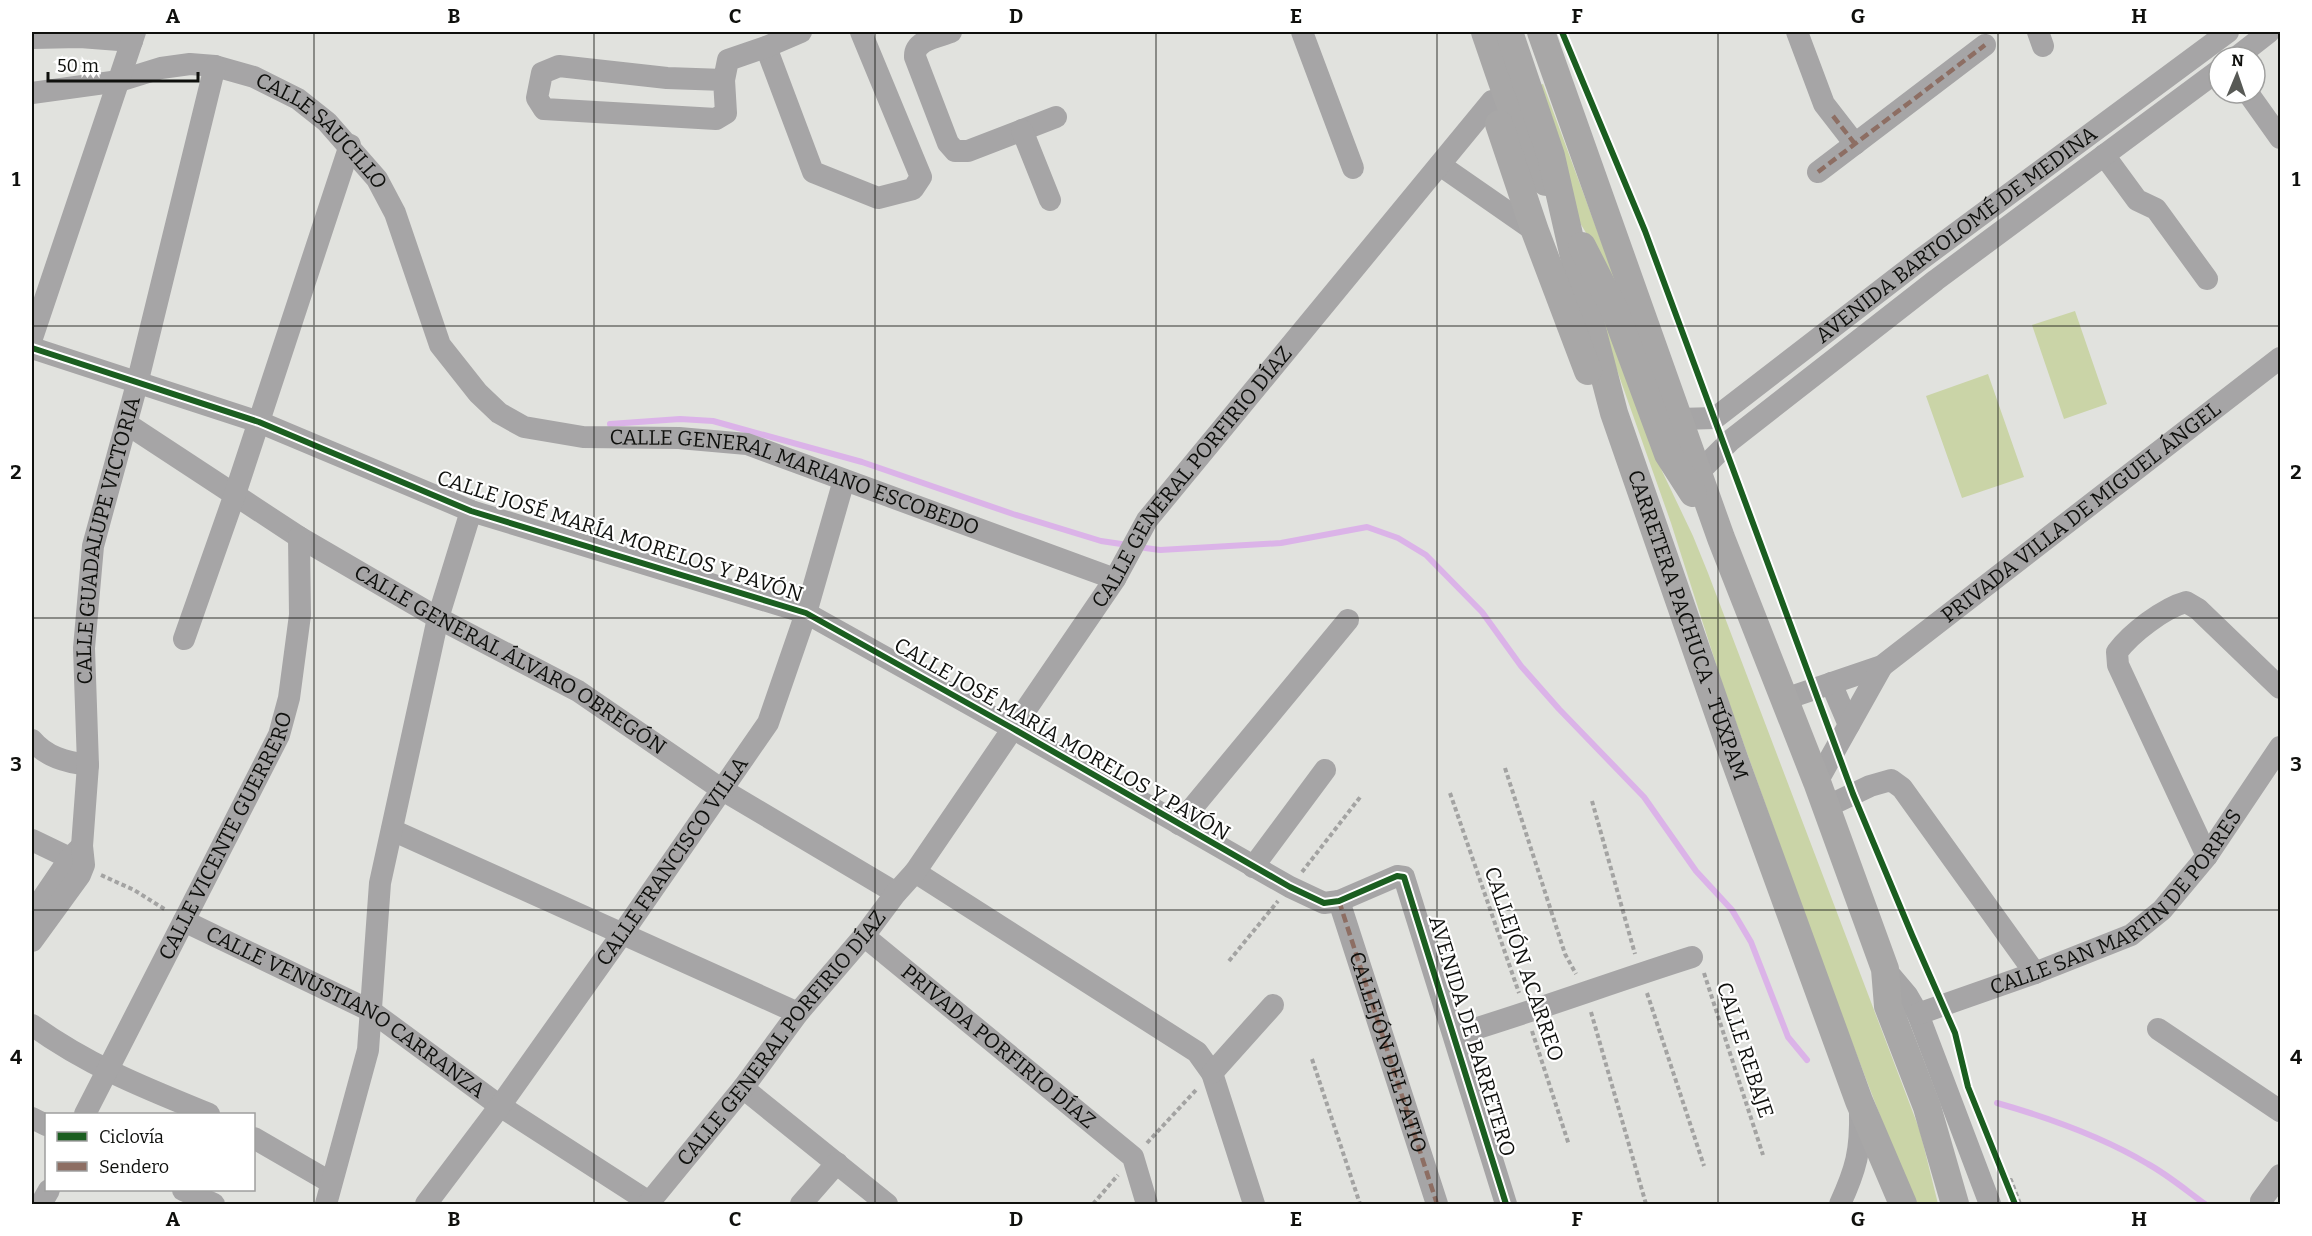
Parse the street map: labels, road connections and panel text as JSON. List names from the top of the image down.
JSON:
{
  "streets": {
    "main road": ["CARRETERA PACHUCA - TÚXPAM"],
    "street": [
      "CALLE SAUCILLO",
      "AVENIDA BARTOLOMÉ DE MEDINA",
      "CALLE GENERAL PORFIRIO DÍAZ",
      "CALLE GENERAL MARIANO ESCOBEDO",
      "PRIVADA VILLA DE MIGUEL ÁNGEL",
      "CALLE JOSÉ MARÍA MORELOS Y PAVÓN",
      "CALLE GUADALUPE VICTORIA",
      "CALLE GENERAL ÁLVARO OBREGÓN",
      "CALLE VICENTE GUERRERO",
      "CALLE FRANCISCO VILLA",
      "CALLE SAN MARTIN DE PORRES",
      "CALLE VENUSTIANO CARRANZA",
      "AVENIDA DE BARRETERO",
      "PRIVADA PORFIRIO DÍAZ",
      "CALLEJÓN DEL PATIO"
    ],
    "path": ["CALLEJÓN ACARREO", "CALLE REBAJE"]
  },
  "crossings": [
    ["CALLE SAUCILLO", "CALLE GENERAL MARIANO ESCOBEDO"],
    ["CALLE SAUCILLO", "CALLE GUADALUPE VICTORIA"],
    ["CALLE GENERAL PORFIRIO DÍAZ", "CALLE GENERAL MARIANO ESCOBEDO"],
    ["CALLE GENERAL PORFIRIO DÍAZ", "CALLE JOSÉ MARÍA MORELOS Y PAVÓN"],
    ["CALLE GENERAL PORFIRIO DÍAZ", "CALLE GENERAL ÁLVARO OBREGÓN"],
    ["CALLE GENERAL PORFIRIO DÍAZ", "CALLE VENUSTIANO CARRANZA"],
    ["CALLE GENERAL PORFIRIO DÍAZ", "PRIVADA PORFIRIO DÍAZ"],
    ["CALLE GENERAL MARIANO ESCOBEDO", "CALLE FRANCISCO VILLA"],
    ["CALLE JOSÉ MARÍA MORELOS Y PAVÓN", "CALLE GUADALUPE VICTORIA"],
    ["CALLE JOSÉ MARÍA MORELOS Y PAVÓN", "CALLE FRANCISCO VILLA"],
    ["CALLE JOSÉ MARÍA MORELOS Y PAVÓN", "AVENIDA DE BARRETERO"],
    ["CALLE JOSÉ MARÍA MORELOS Y PAVÓN", "CALLEJÓN DEL PATIO"],
    ["CALLE GUADALUPE VICTORIA", "CALLE GENERAL ÁLVARO OBREGÓN"],
    ["CALLE GUADALUPE VICTORIA", "CALLE VENUSTIANO CARRANZA"],
    ["CALLE GENERAL ÁLVARO OBREGÓN", "CALLE VICENTE GUERRERO"],
    ["CALLE GENERAL ÁLVARO OBREGÓN", "CALLE FRANCISCO VILLA"],
    ["CALLE VICENTE GUERRERO", "CALLE VENUSTIANO CARRANZA"],
    ["CALLE FRANCISCO VILLA", "CALLE VENUSTIANO CARRANZA"],
    ["AVENIDA DE BARRETERO", "CALLEJÓN DEL PATIO"]
  ],
  "legend": ["Ciclovía", "Sendero"],
  "scale_bar": "50 m",
  "north": "top",
  "grid": {
    "columns": [
      "A",
      "B",
      "C",
      "D",
      "E",
      "F",
      "G",
      "H"
    ],
    "rows": [
      "1",
      "2",
      "3",
      "4"
    ]
  }
}
